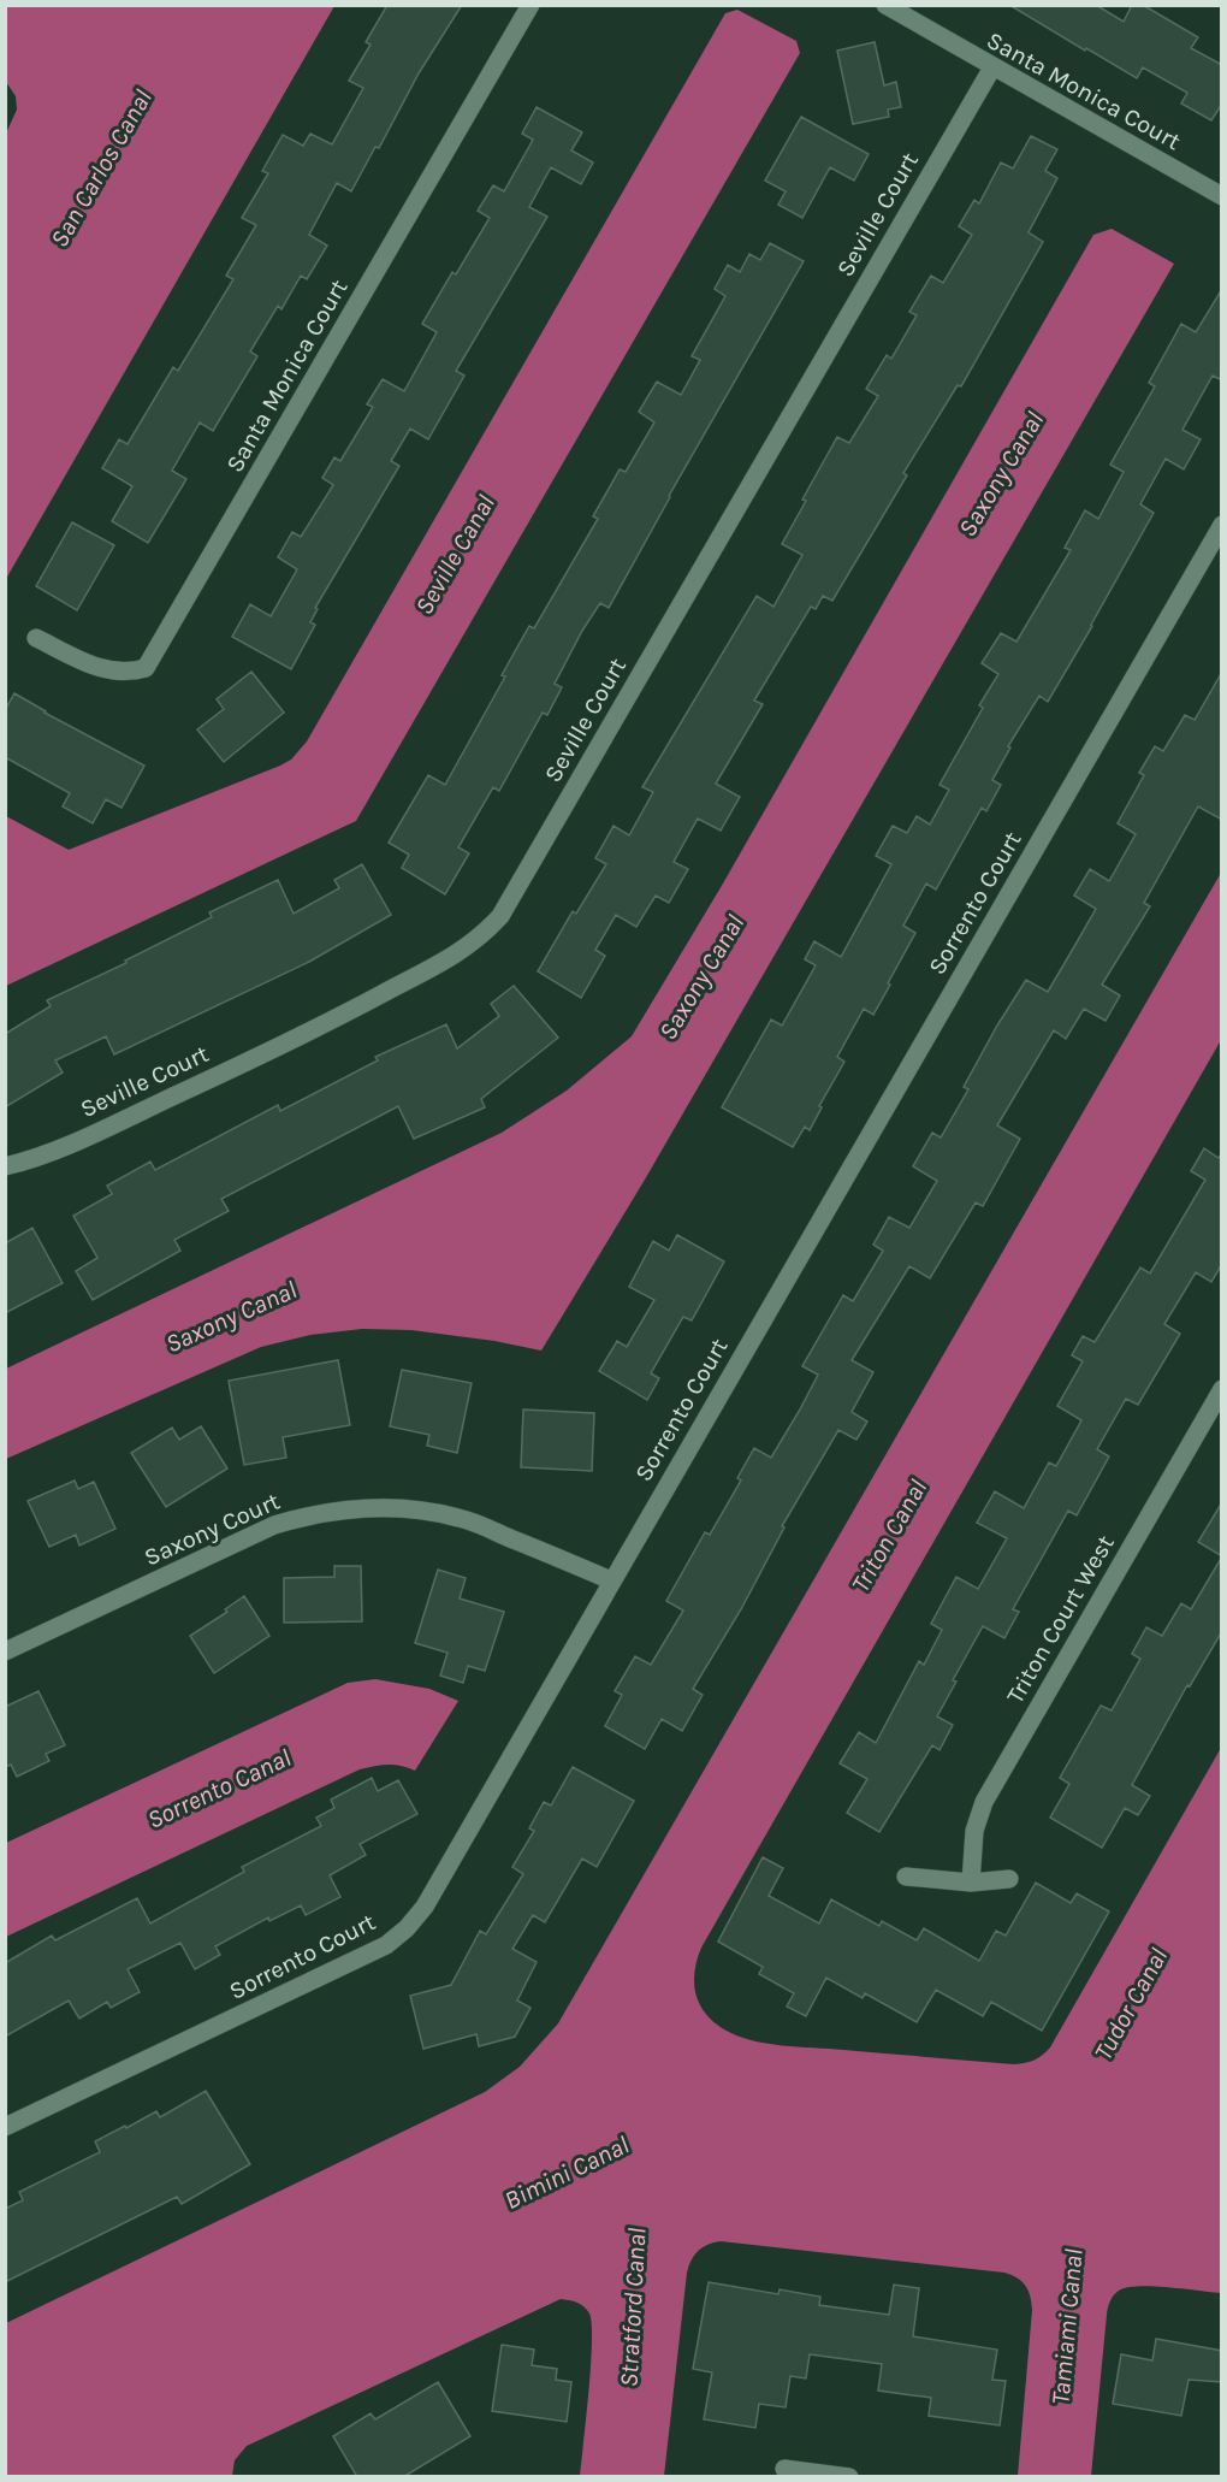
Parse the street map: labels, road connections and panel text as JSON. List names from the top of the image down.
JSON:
{
  "streets": {
    "street": [
      "Santa Monica Court",
      "Seville Court",
      "Sorrento Court",
      "Saxony Court",
      "Triton Court West"
    ]
  },
  "crossings": [
    ["Santa Monica Court", "Seville Court"],
    ["Sorrento Court", "Saxony Court"]
  ],
  "water": [
    "San Carlos Canal",
    "Saxony Canal",
    "Seville Canal",
    "Triton Canal",
    "Sorrento Canal",
    "Tudor Canal",
    "Bimini Canal",
    "Stratford Canal",
    "Tamiami Canal"
  ]
}
